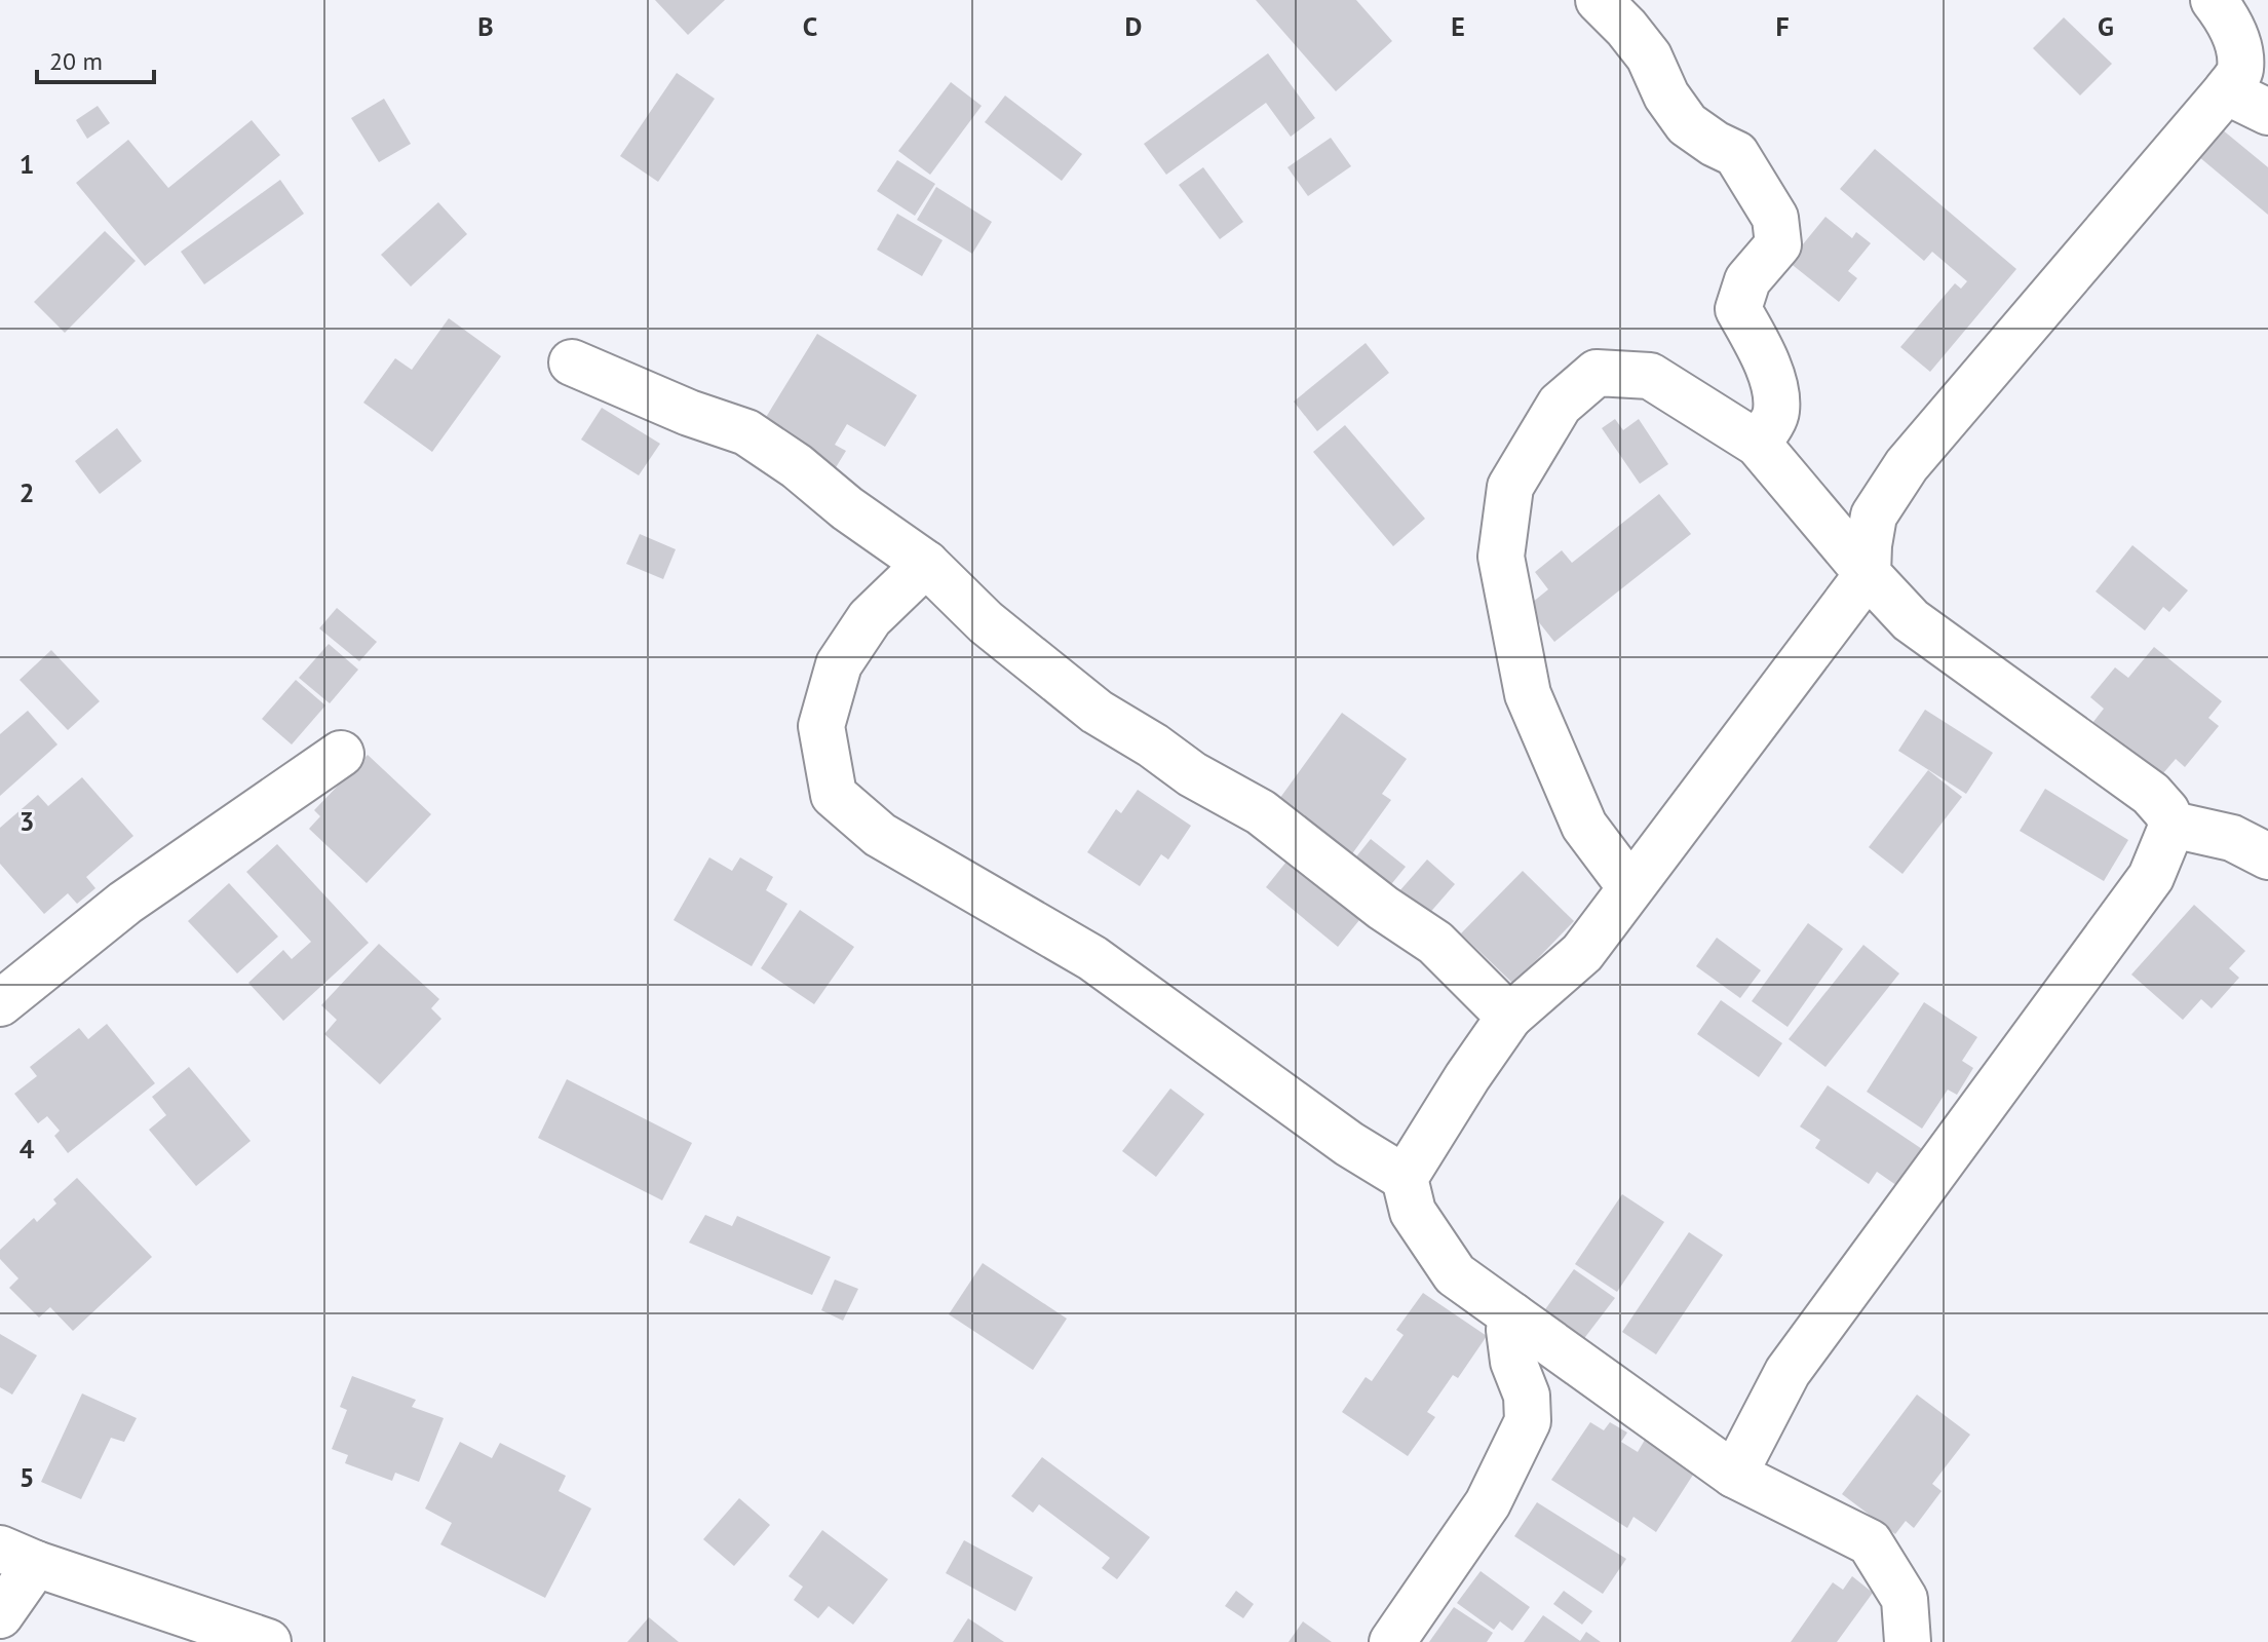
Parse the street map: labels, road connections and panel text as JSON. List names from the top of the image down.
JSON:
{
  "scale_bar": "20 m",
  "grid": {
    "columns": [
      "B",
      "C",
      "D",
      "E",
      "F",
      "G"
    ],
    "rows": [
      "1",
      "2",
      "3",
      "4",
      "5"
    ]
  }
}
